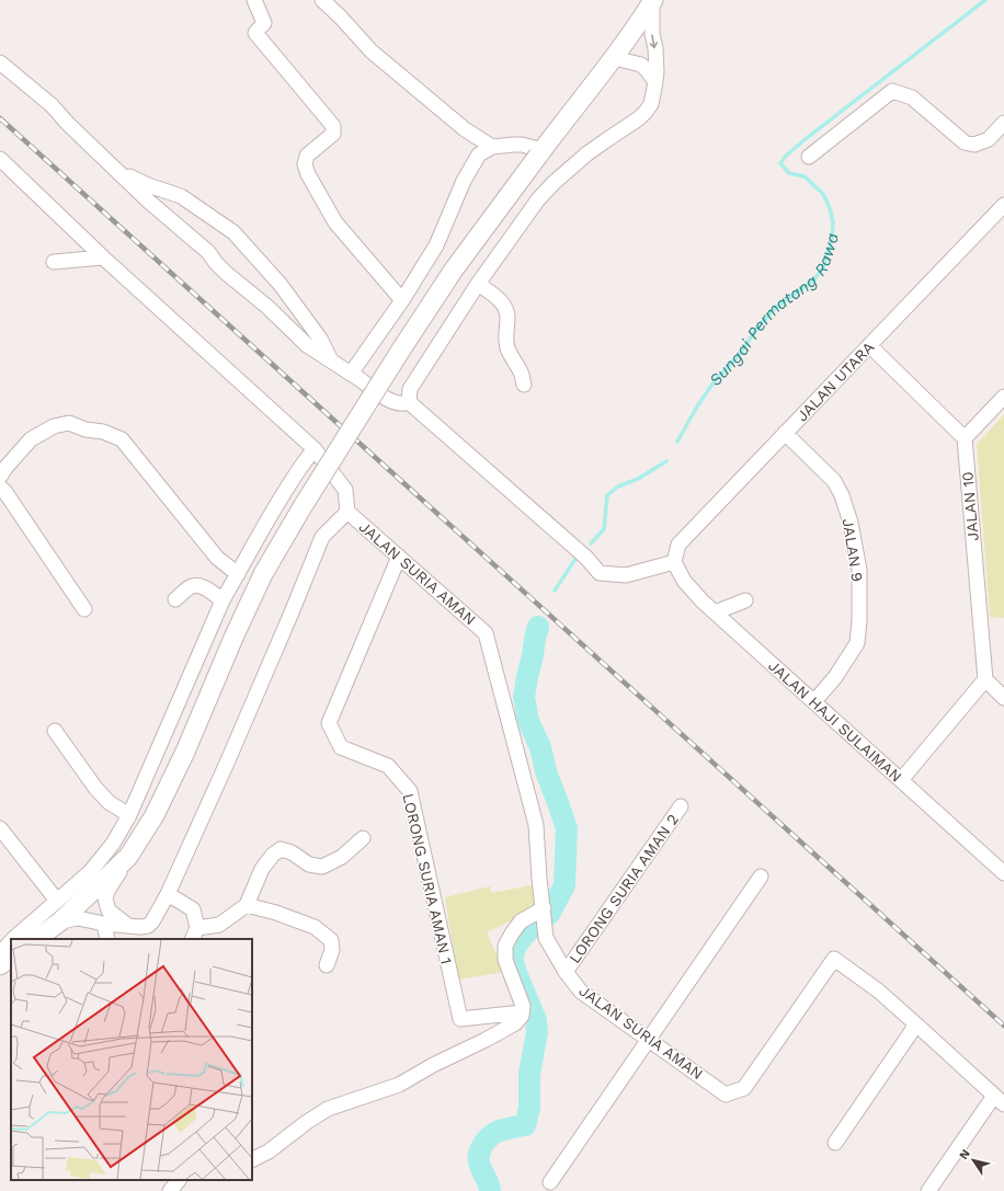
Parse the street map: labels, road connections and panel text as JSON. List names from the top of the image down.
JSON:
{
  "streets": {
    "street": [
      "JALAN UTARA",
      "JALAN 10",
      "JALAN 9",
      "JALAN SURIA AMAN",
      "JALAN HAJI SULAIMAN",
      "LORONG SURIA AMAN 1",
      "LORONG SURIA AMAN 2"
    ]
  },
  "crossings": [
    ["JALAN UTARA", "JALAN 9"],
    ["JALAN UTARA", "JALAN HAJI SULAIMAN"],
    ["JALAN 9", "JALAN HAJI SULAIMAN"],
    ["JALAN SURIA AMAN", "LORONG SURIA AMAN 1"],
    ["JALAN SURIA AMAN", "LORONG SURIA AMAN 2"]
  ],
  "water": ["Sungai Permatang Rawa"],
  "north": "top left"
}
